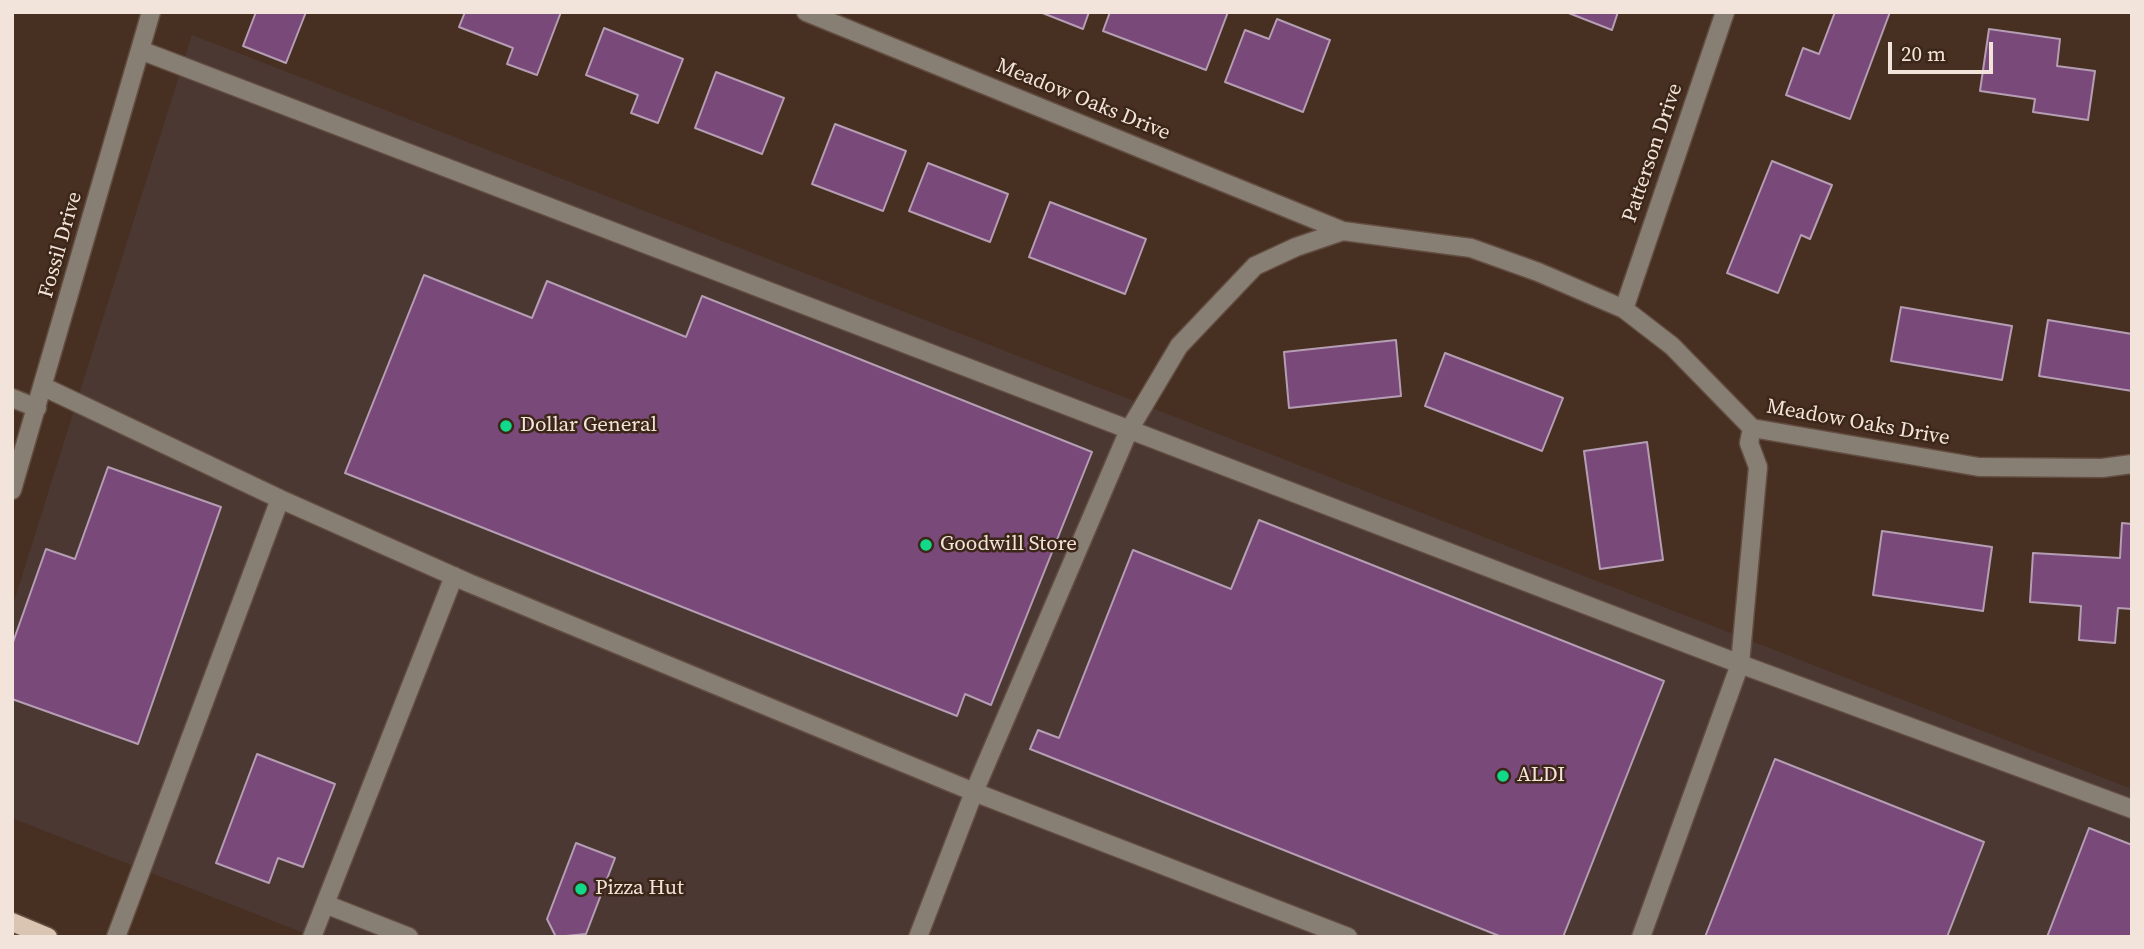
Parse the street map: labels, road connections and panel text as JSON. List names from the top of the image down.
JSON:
{
  "streets": {
    "street": ["Meadow Oaks Drive", "Patterson Drive", "Fossil Drive"]
  },
  "crossings": [
    ["Meadow Oaks Drive", "Patterson Drive"]
  ],
  "places": [
    "Dollar General",
    "Goodwill Store",
    "ALDI",
    "Pizza Hut"
  ],
  "scale_bar": "20 m"
}
